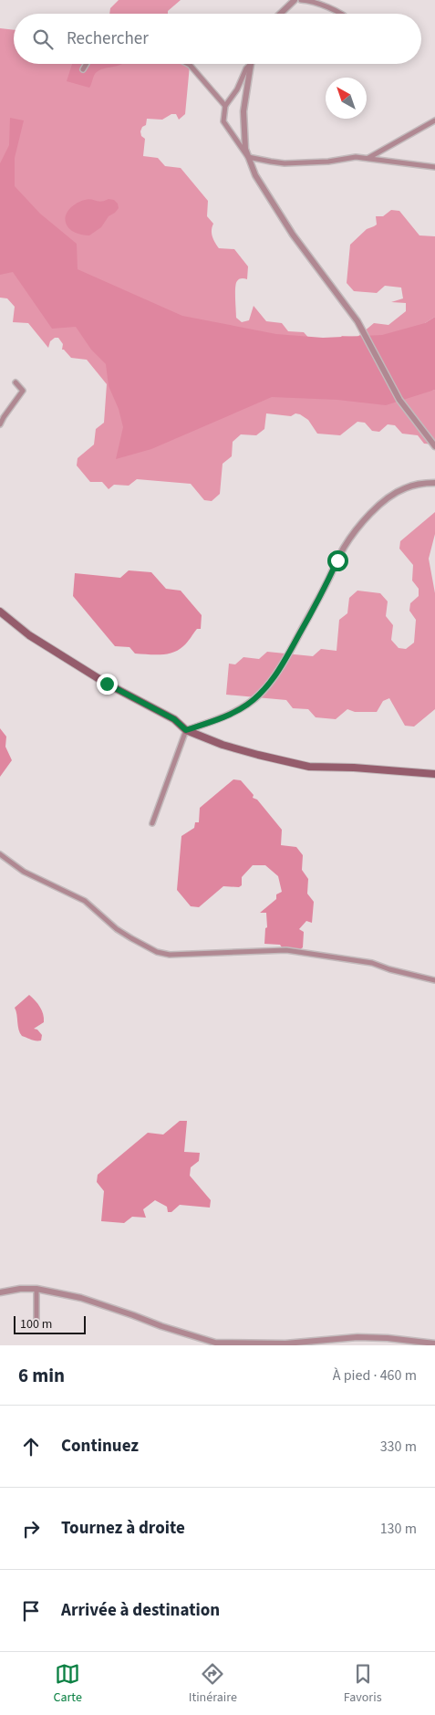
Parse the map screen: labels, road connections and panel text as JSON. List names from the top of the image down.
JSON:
{
  "scale_bar": "100 m",
  "north": "top left",
  "page": {
    "search": "Rechercher",
    "scale": "100 m",
    "heading": ["6 min", "À pied · 460 m"],
    "list": [
      ["Continuez", "330 m"],
      ["Tournez à droite", "130 m"],
      "Arrivée à destination"
    ],
    "nav": ["Carte", "Itinéraire", "Favoris"]
  }
}
